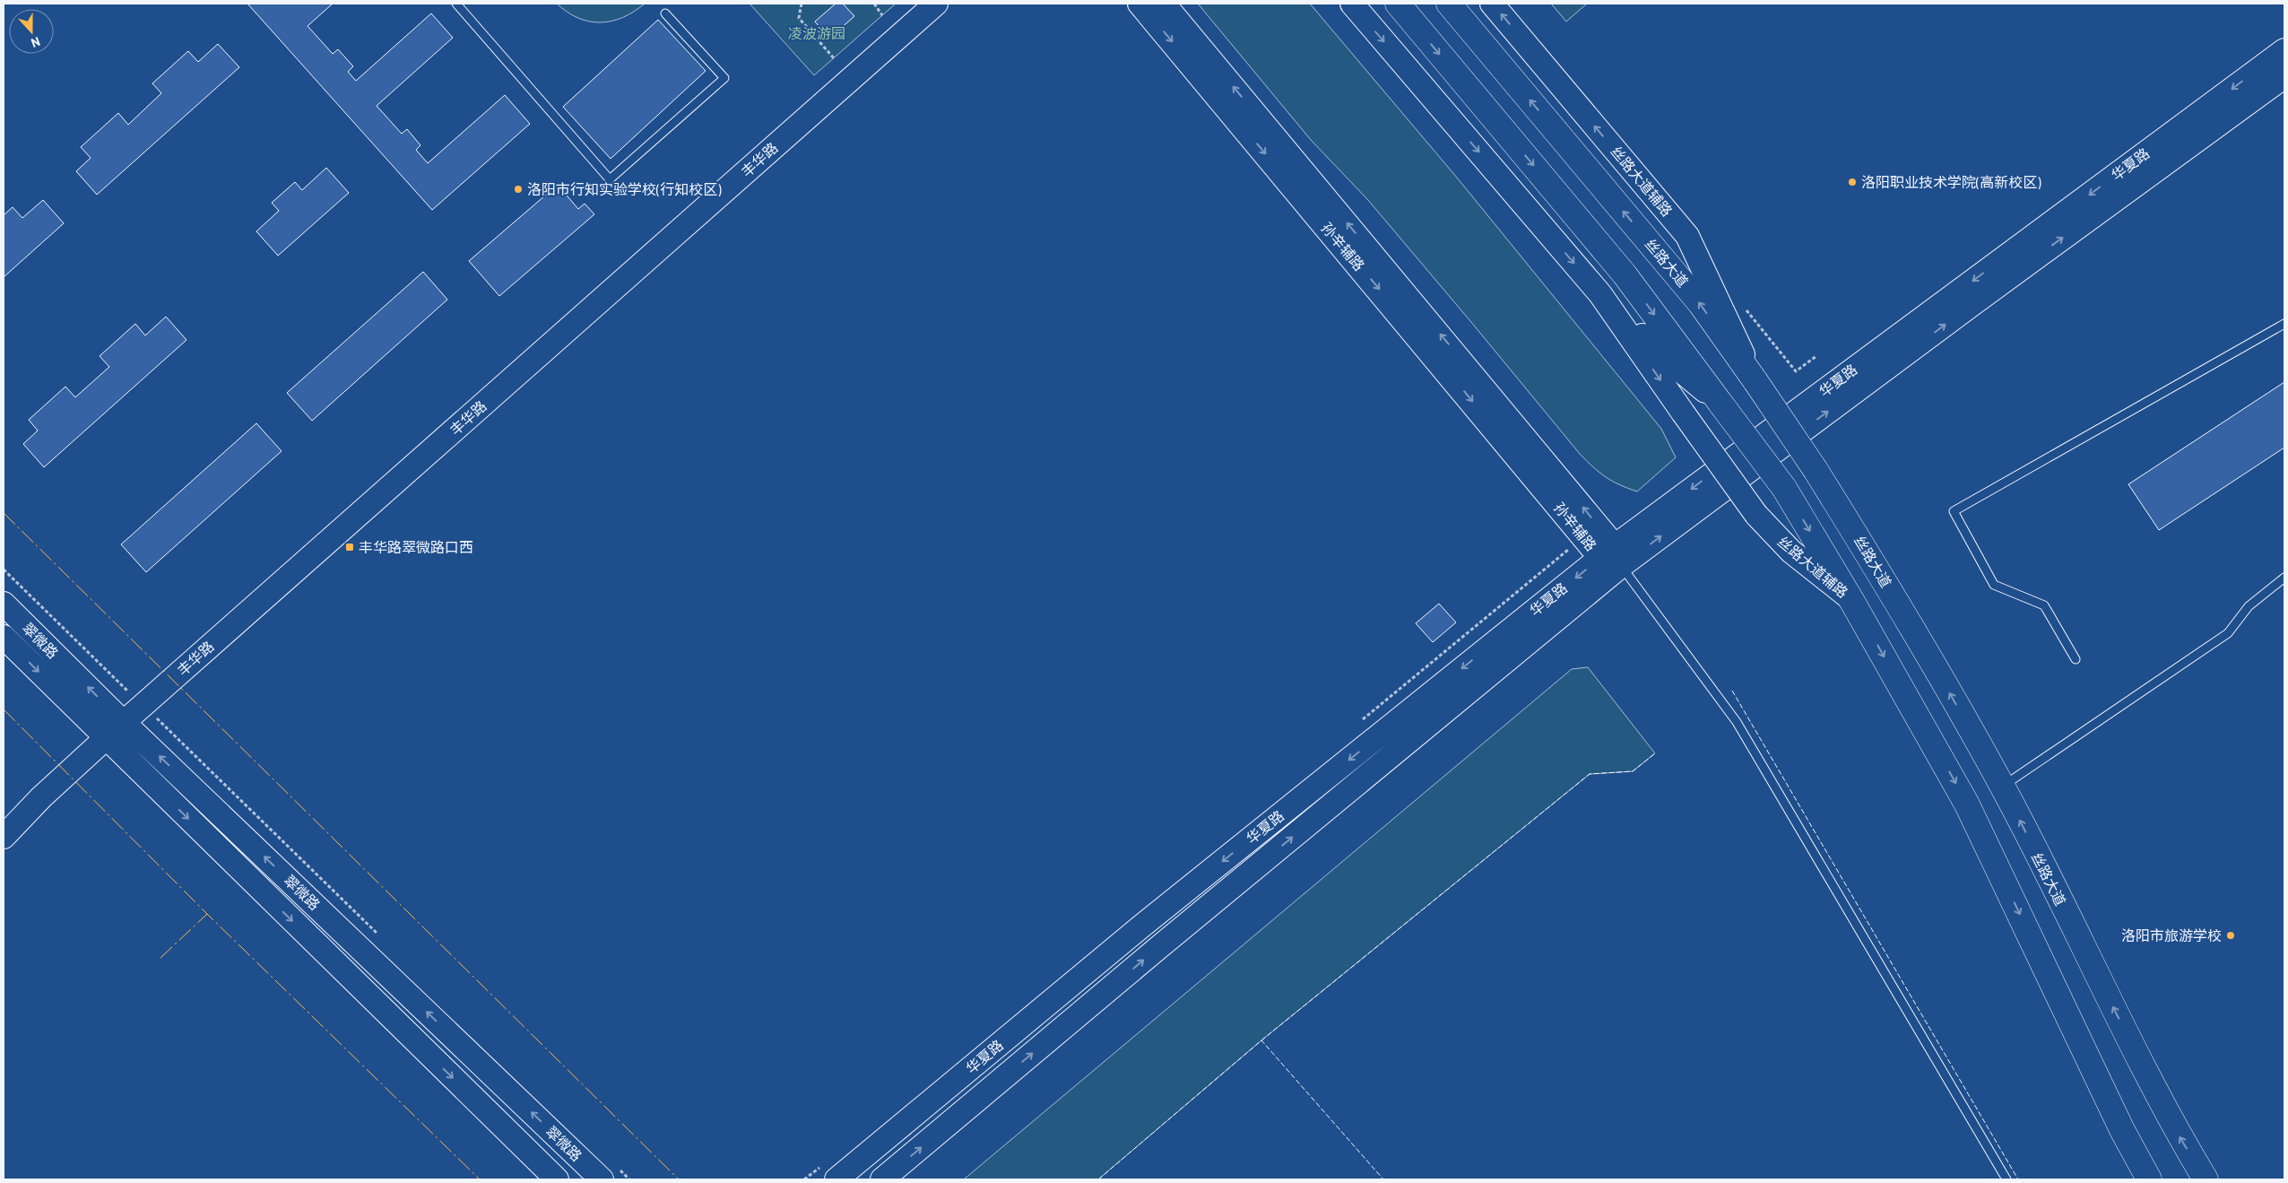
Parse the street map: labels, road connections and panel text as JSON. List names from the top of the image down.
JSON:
{
  "streets": {
    "highway": ["丝路大道"],
    "street": [
      "丰华路",
      "华夏路",
      "丝路大道辅路",
      "孙辛辅路",
      "翠微路"
    ]
  },
  "crossings": [
    ["丰华路", "翠微路"],
    ["华夏路", "孙辛辅路"],
    ["丝路大道辅路", "丝路大道"]
  ],
  "parks": ["凌波游园"],
  "places": {
    "other": ["洛阳职业技术学院(高新校区)", "洛阳市行知实验学校(行知校区)", "洛阳市旅游学校"],
    "transit": ["丰华路翠微路口西"]
  },
  "north": "bottom"
}
